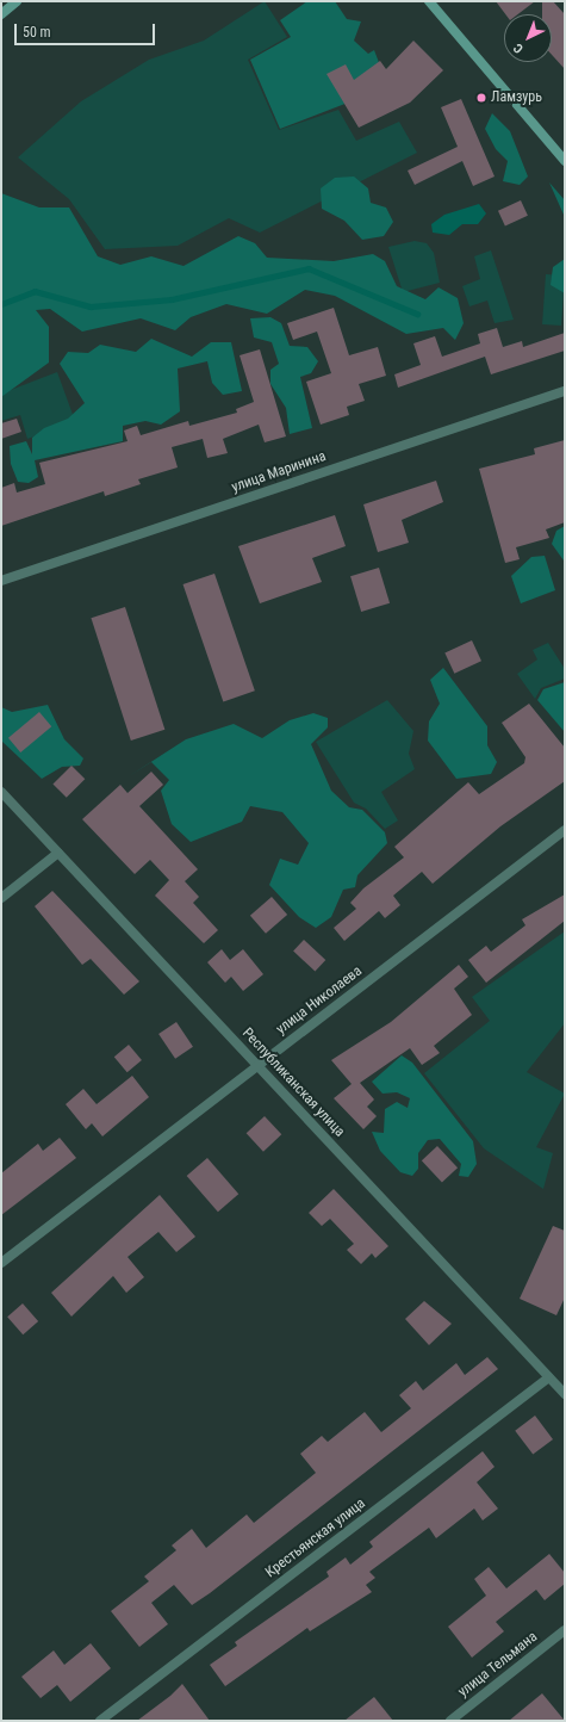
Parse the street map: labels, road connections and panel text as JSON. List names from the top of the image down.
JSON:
{
  "streets": {
    "street": [
      "улица Маринина",
      "улица Николаева",
      "Республиканская улица",
      "Крестьянская улица",
      "улица Тельмана"
    ]
  },
  "crossings": [
    ["улица Николаева", "Республиканская улица"],
    ["Республиканская улица", "Крестьянская улица"]
  ],
  "places": ["Ламзурь"],
  "scale_bar": "50 m",
  "north": "bottom left"
}
